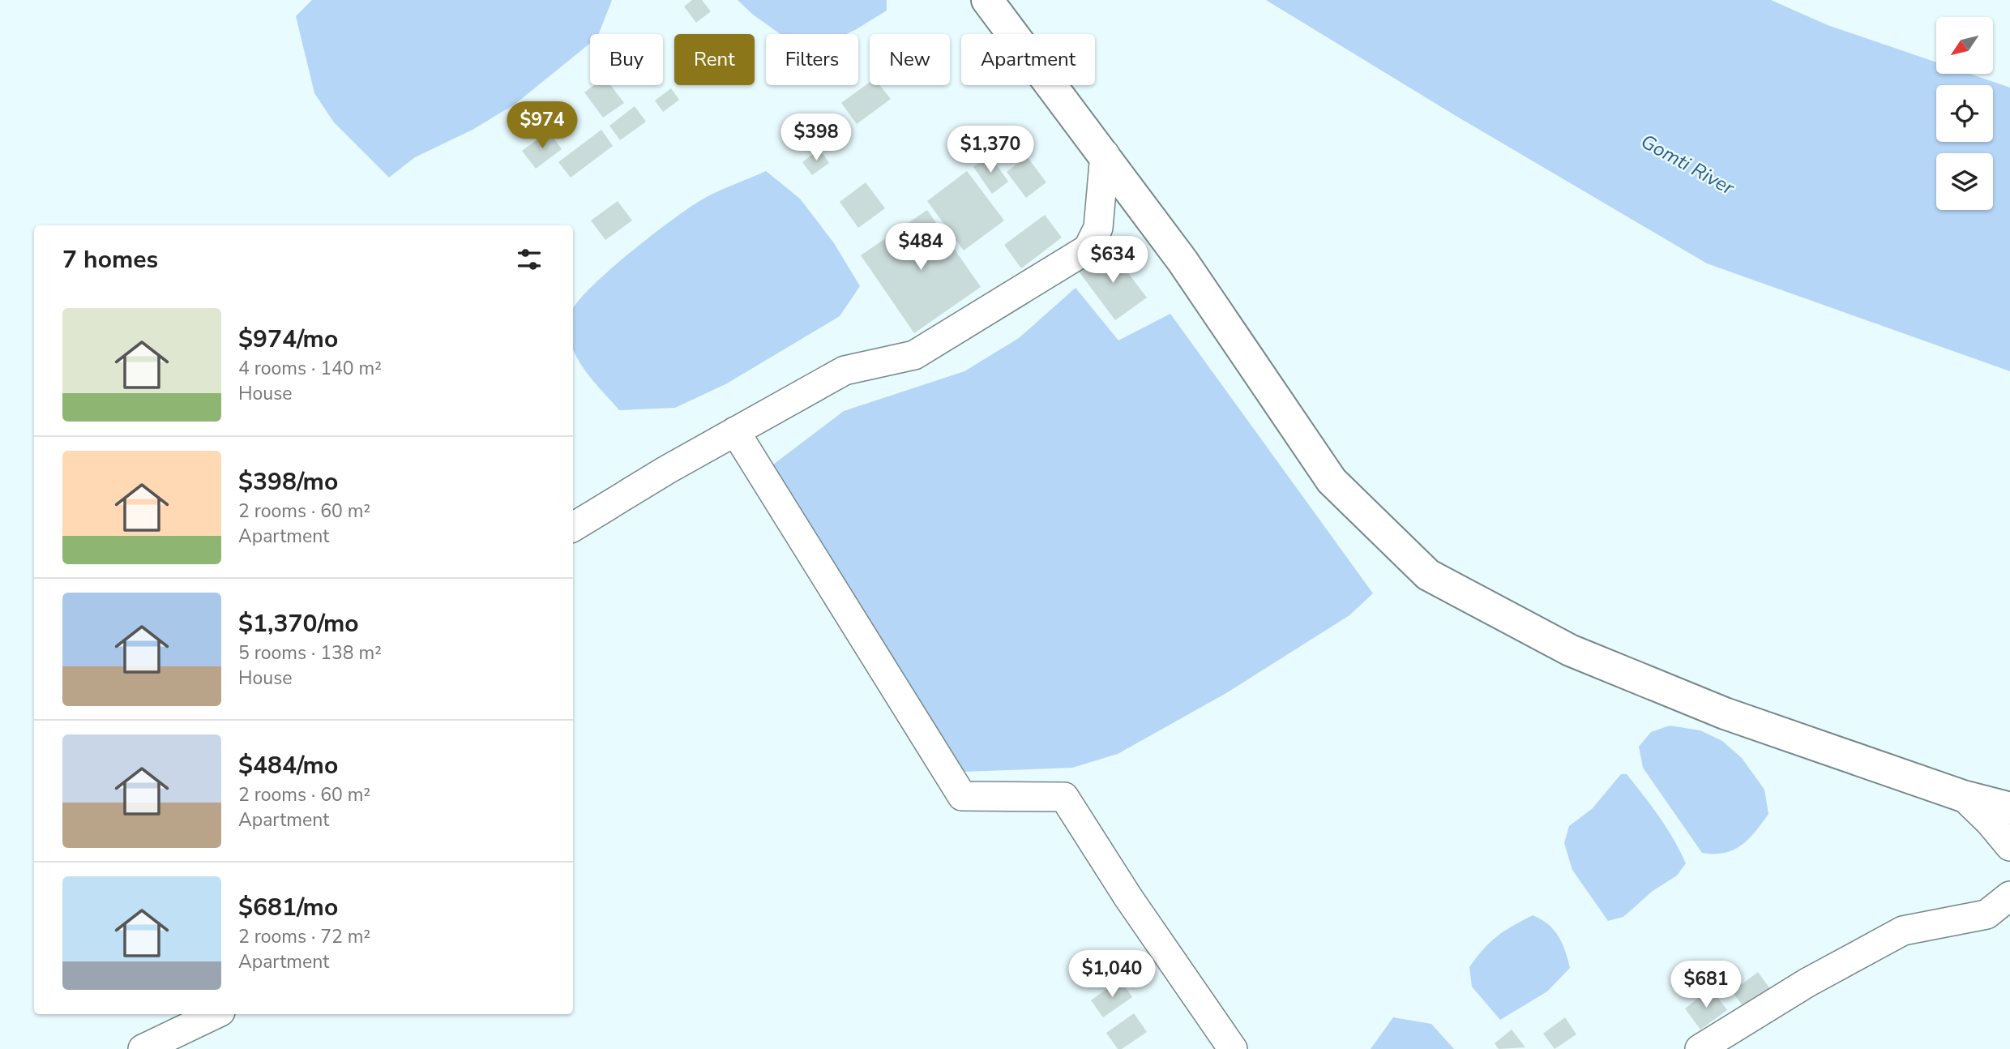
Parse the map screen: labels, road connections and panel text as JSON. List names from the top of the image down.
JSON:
{
  "water": ["Gomti River"],
  "north": "bottom left",
  "page": {
    "chip": [
      "Buy",
      "Rent",
      "Filters",
      "New",
      "Apartment"
    ],
    "price": [
      "$974",
      "$398",
      "$1,370",
      "$484",
      "$634",
      "$1,040",
      "$681"
    ],
    "heading": "7 homes",
    "list": [
      {
        "name": "$974/mo",
        "note": "4 rooms · 140 m² · House"
      },
      {
        "name": "$398/mo",
        "note": "2 rooms · 60 m² · Apartment"
      },
      {
        "name": "$1,370/mo",
        "note": "5 rooms · 138 m² · House"
      },
      {
        "name": "$484/mo",
        "note": "2 rooms · 60 m² · Apartment"
      },
      {
        "name": "$681/mo",
        "note": "2 rooms · 72 m² · Apartment"
      }
    ]
  }
}
